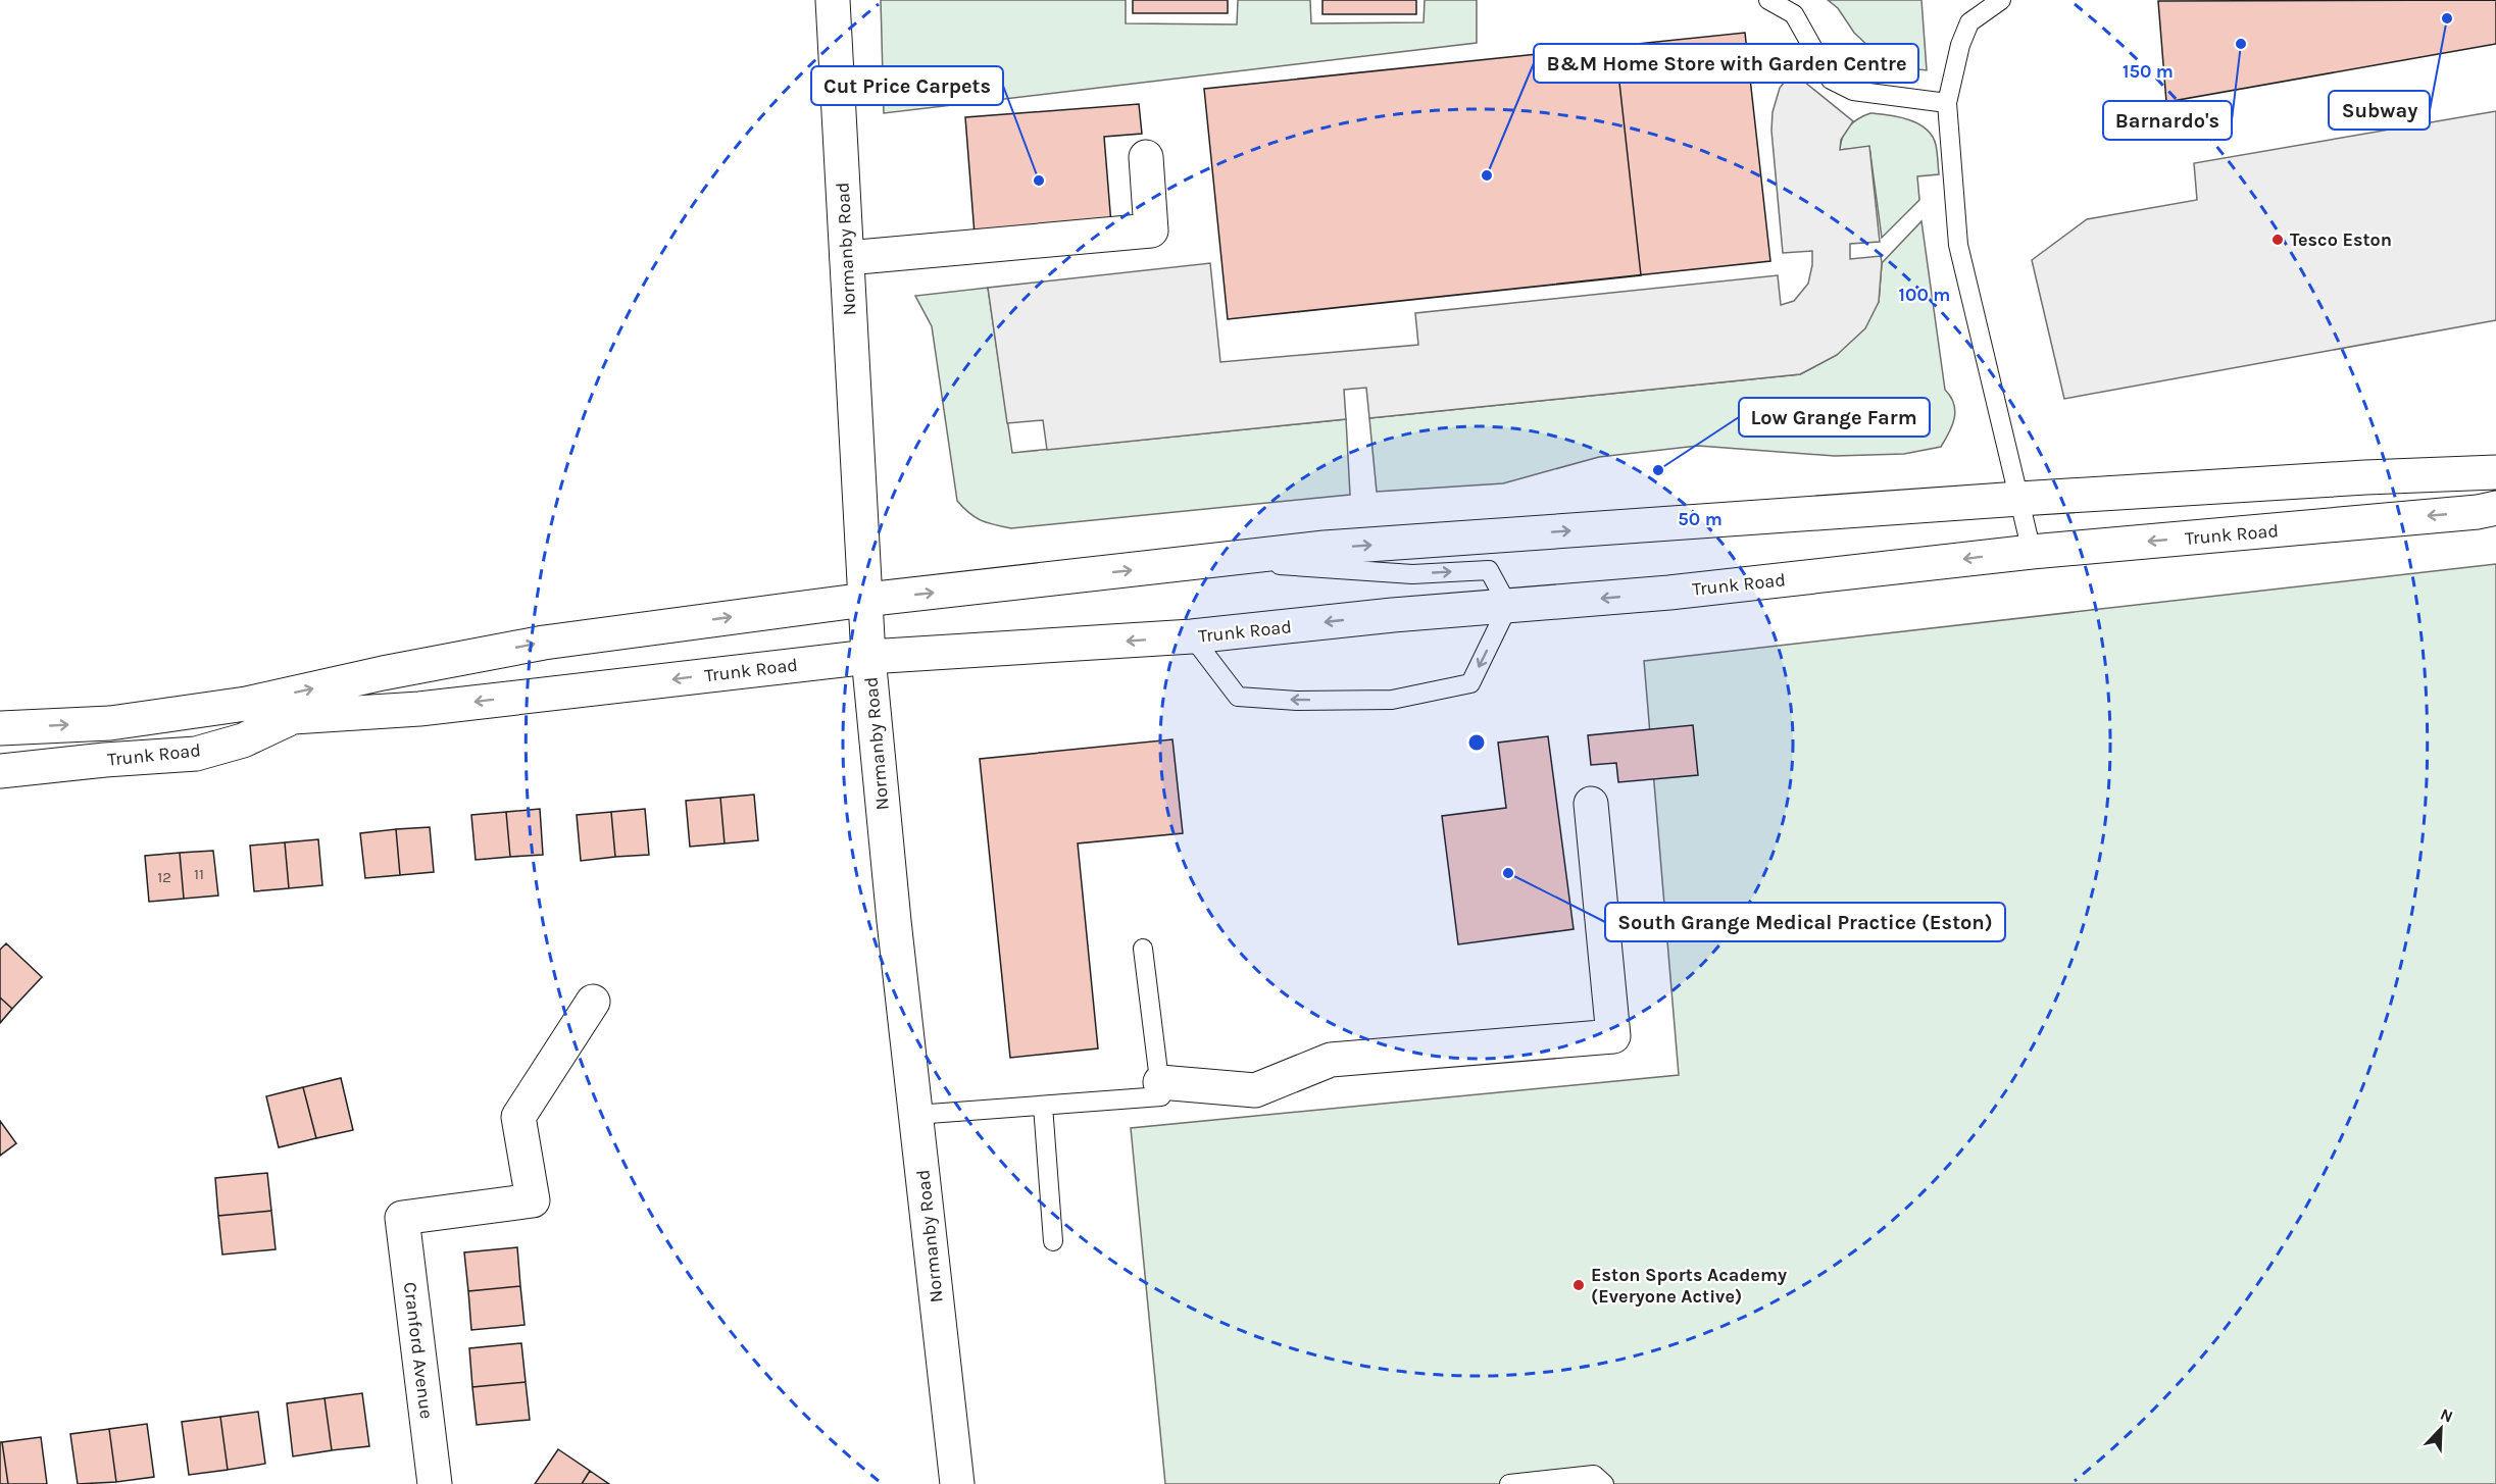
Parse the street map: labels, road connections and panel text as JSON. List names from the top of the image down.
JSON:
{
  "streets": {
    "main road": ["Normanby Road", "Trunk Road", "Cranford Avenue"]
  },
  "crossings": [
    ["Normanby Road", "Trunk Road"]
  ],
  "places": [
    "Subway",
    "Barnardo's",
    "B&M Home Store with Garden Centre",
    "Cut Price Carpets",
    "Tesco Eston",
    "Low Grange Farm",
    "South Grange Medical Practice (Eston)",
    "Eston Sports Academy (Everyone Active)"
  ],
  "house_numbers": ["11", "12"],
  "north": "top right",
  "rings": ["150 m", "100 m", "50 m"]
}
